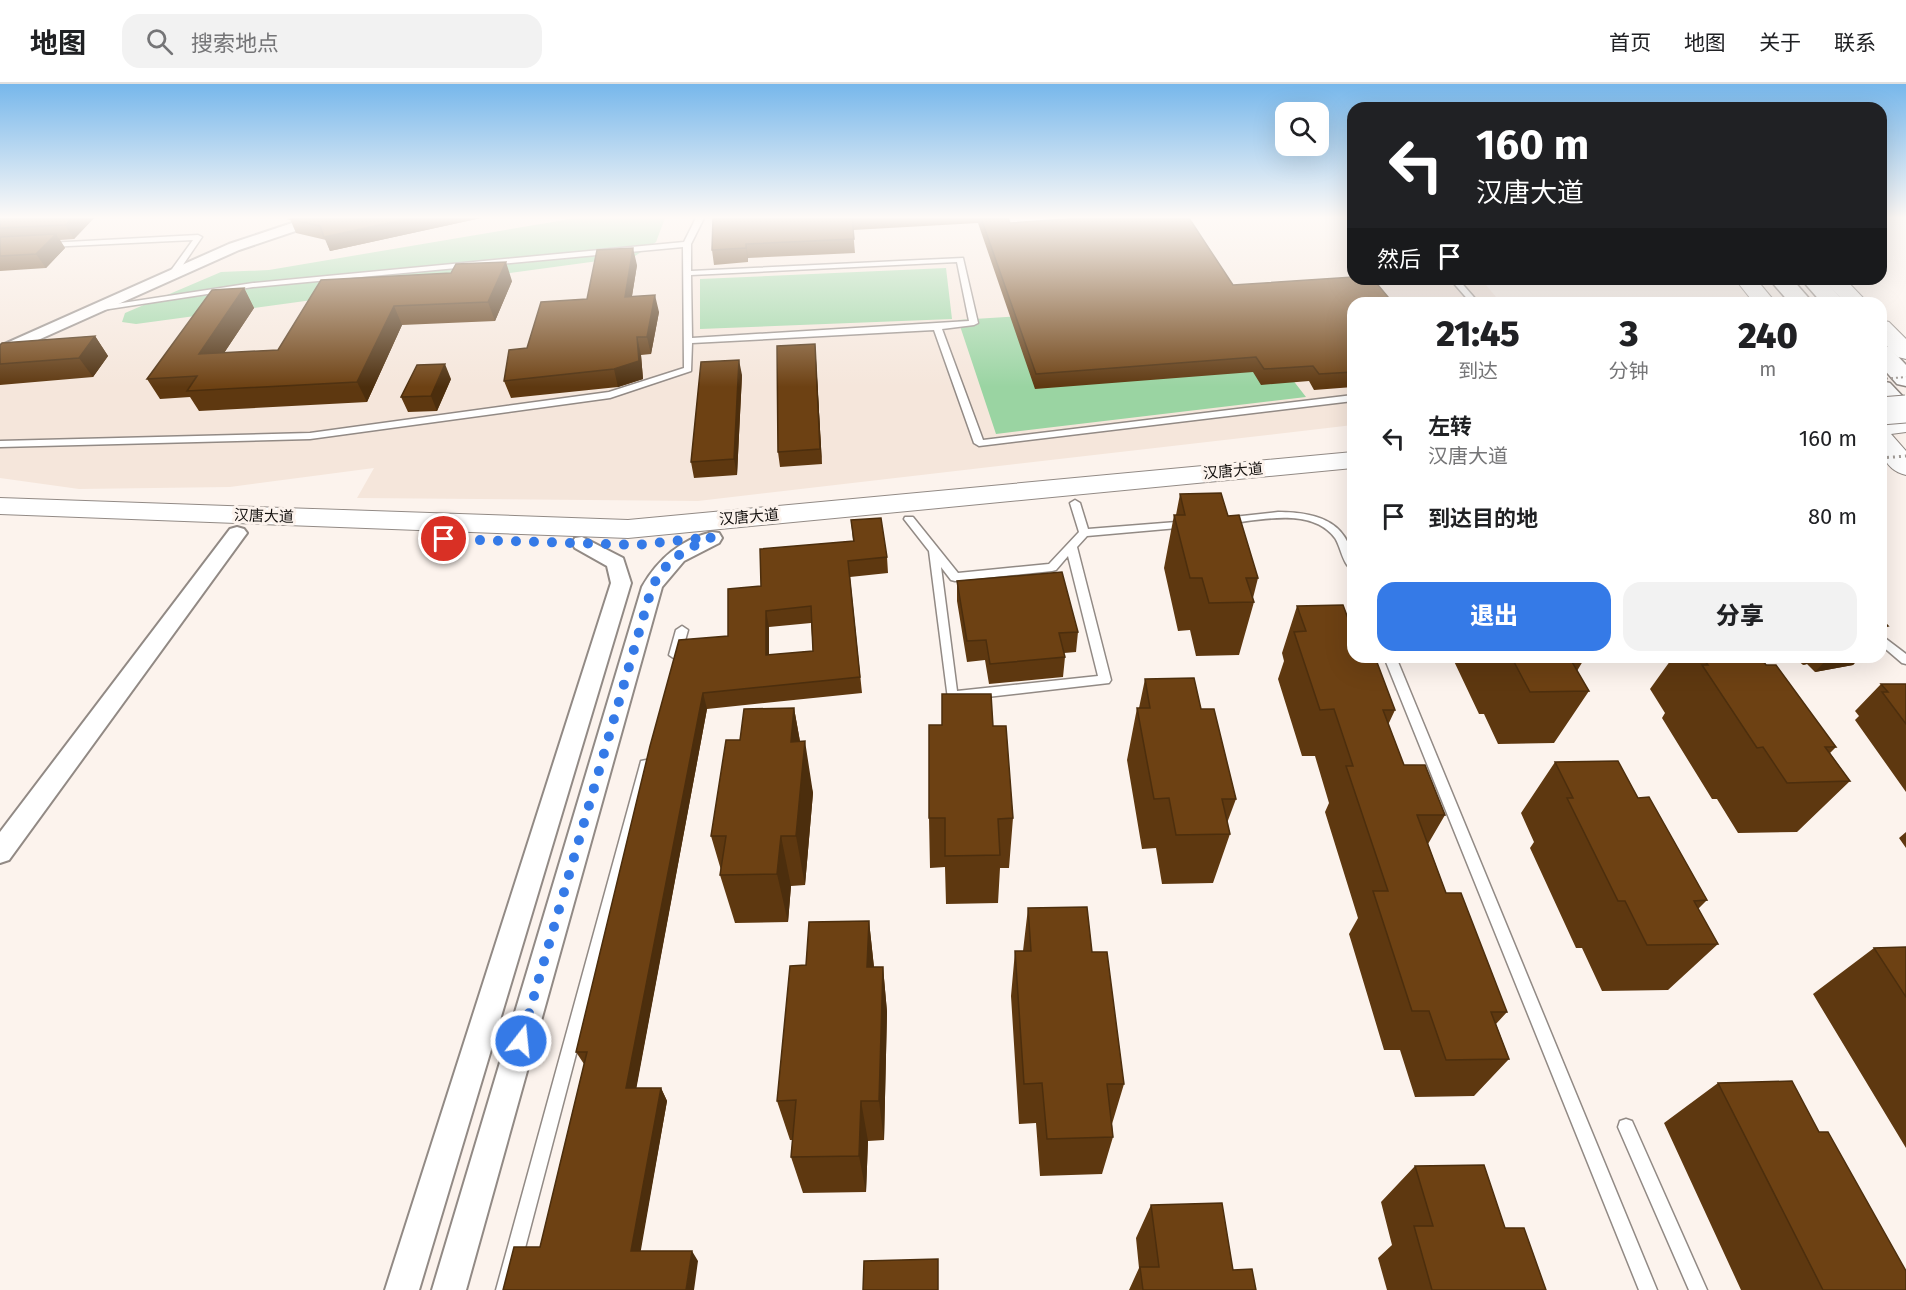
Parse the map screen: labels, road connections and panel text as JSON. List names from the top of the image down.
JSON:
{
  "streets": {
    "main road": ["汉唐大道"]
  },
  "page": {
    "header": "地图",
    "search": "搜索地点",
    "nav": [
      "首页",
      "地图",
      "关于",
      "联系"
    ],
    "turn": ["160 m", "汉唐大道"],
    "then": "然后",
    "eta": [
      "21:45",
      "到达",
      "3",
      "分钟",
      "240",
      "m"
    ],
    "list": [
      {
        "name": "左转",
        "note": "汉唐大道",
        "value": "160 m"
      },
      {
        "name": "到达目的地",
        "value": "80 m"
      }
    ],
    "buttons": ["退出", "分享"]
  }
}
